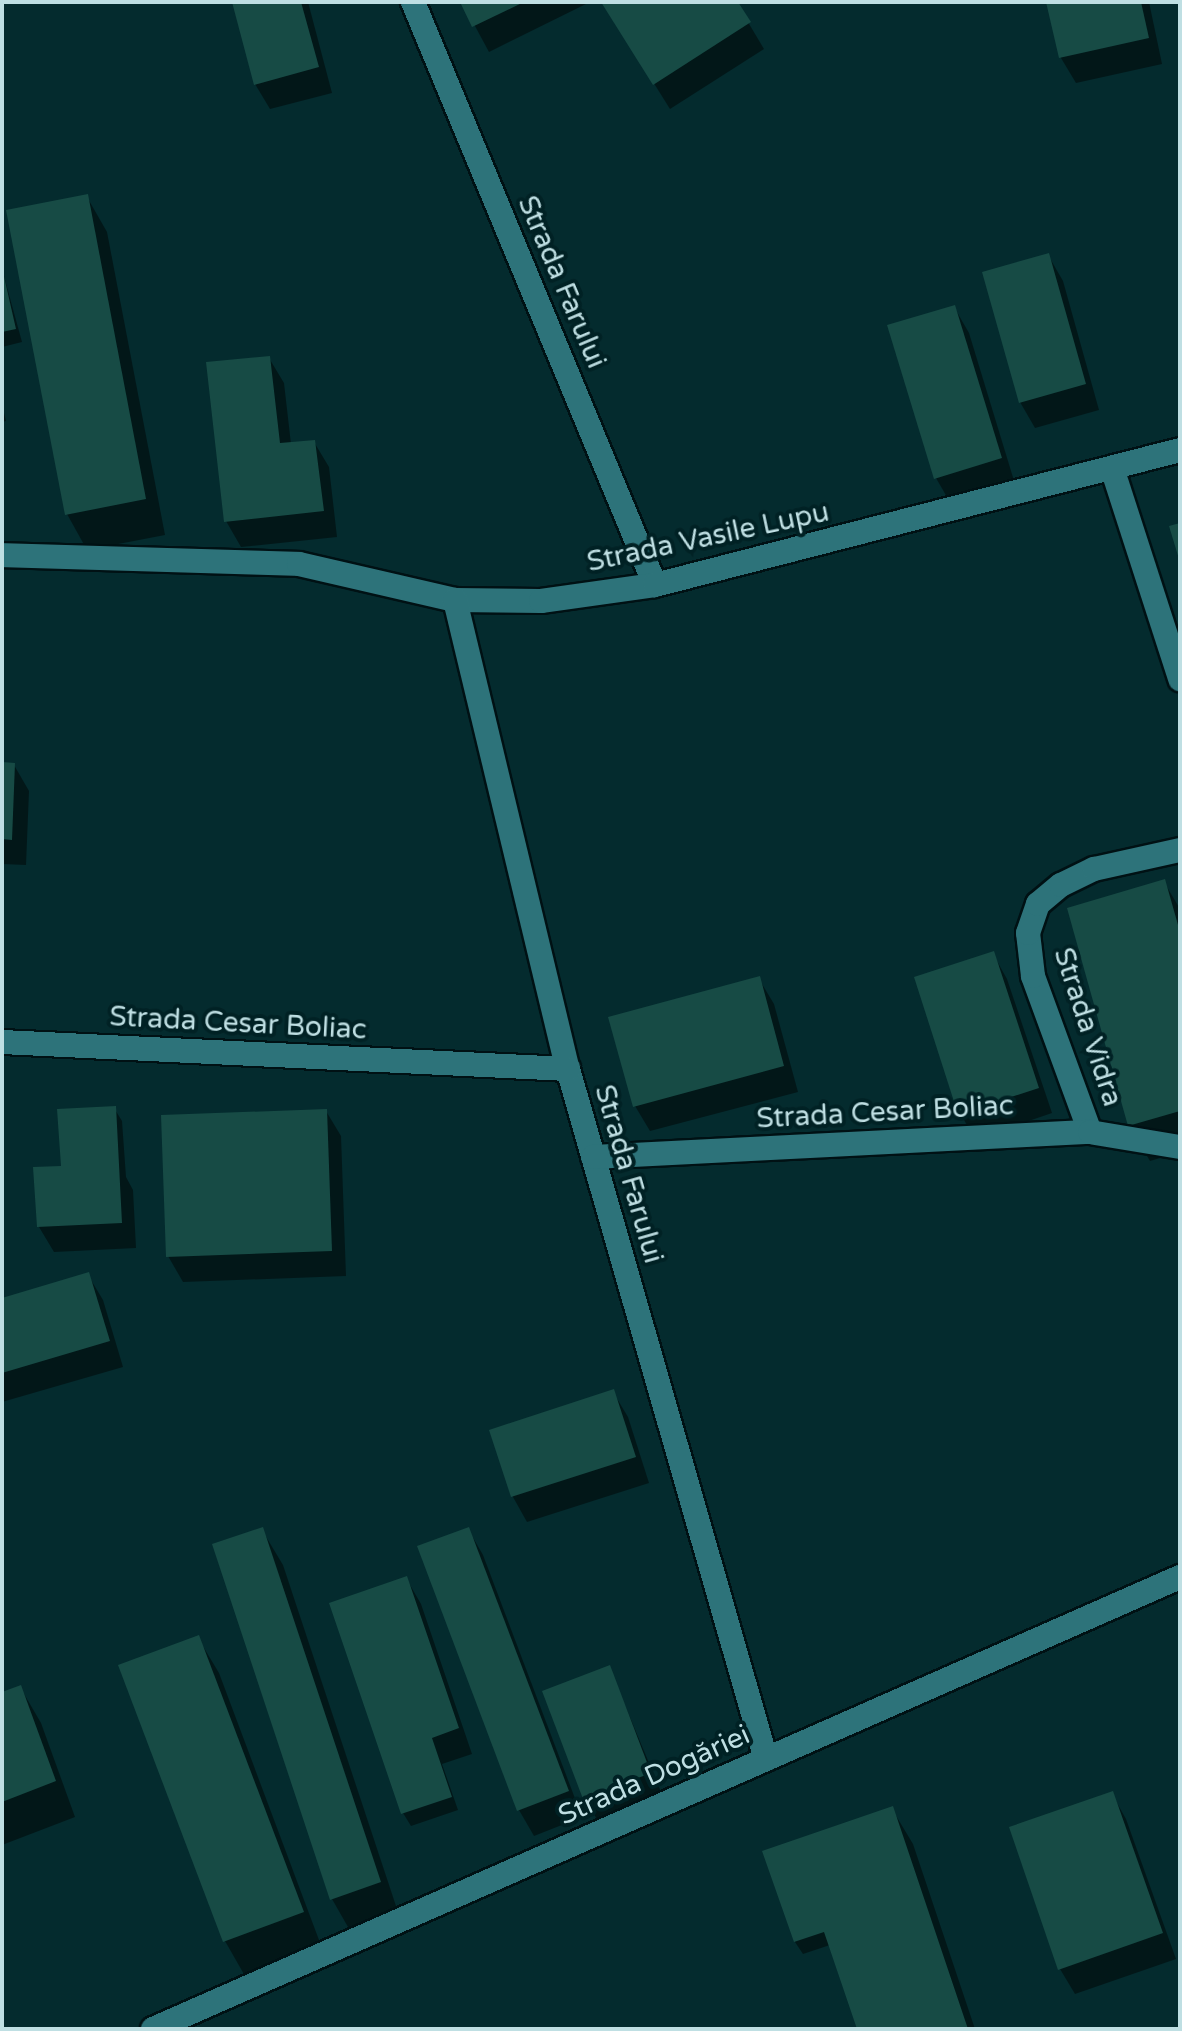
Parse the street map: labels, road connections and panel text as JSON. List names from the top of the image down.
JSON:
{
  "streets": {
    "street": [
      "Strada Farului",
      "Strada Vasile Lupu",
      "Strada Cesar Boliac",
      "Strada Vidra",
      "Strada Dogăriei"
    ]
  },
  "crossings": [
    ["Strada Farului", "Strada Vasile Lupu"],
    ["Strada Farului", "Strada Cesar Boliac"],
    ["Strada Farului", "Strada Dogăriei"],
    ["Strada Cesar Boliac", "Strada Vidra"]
  ]
}
